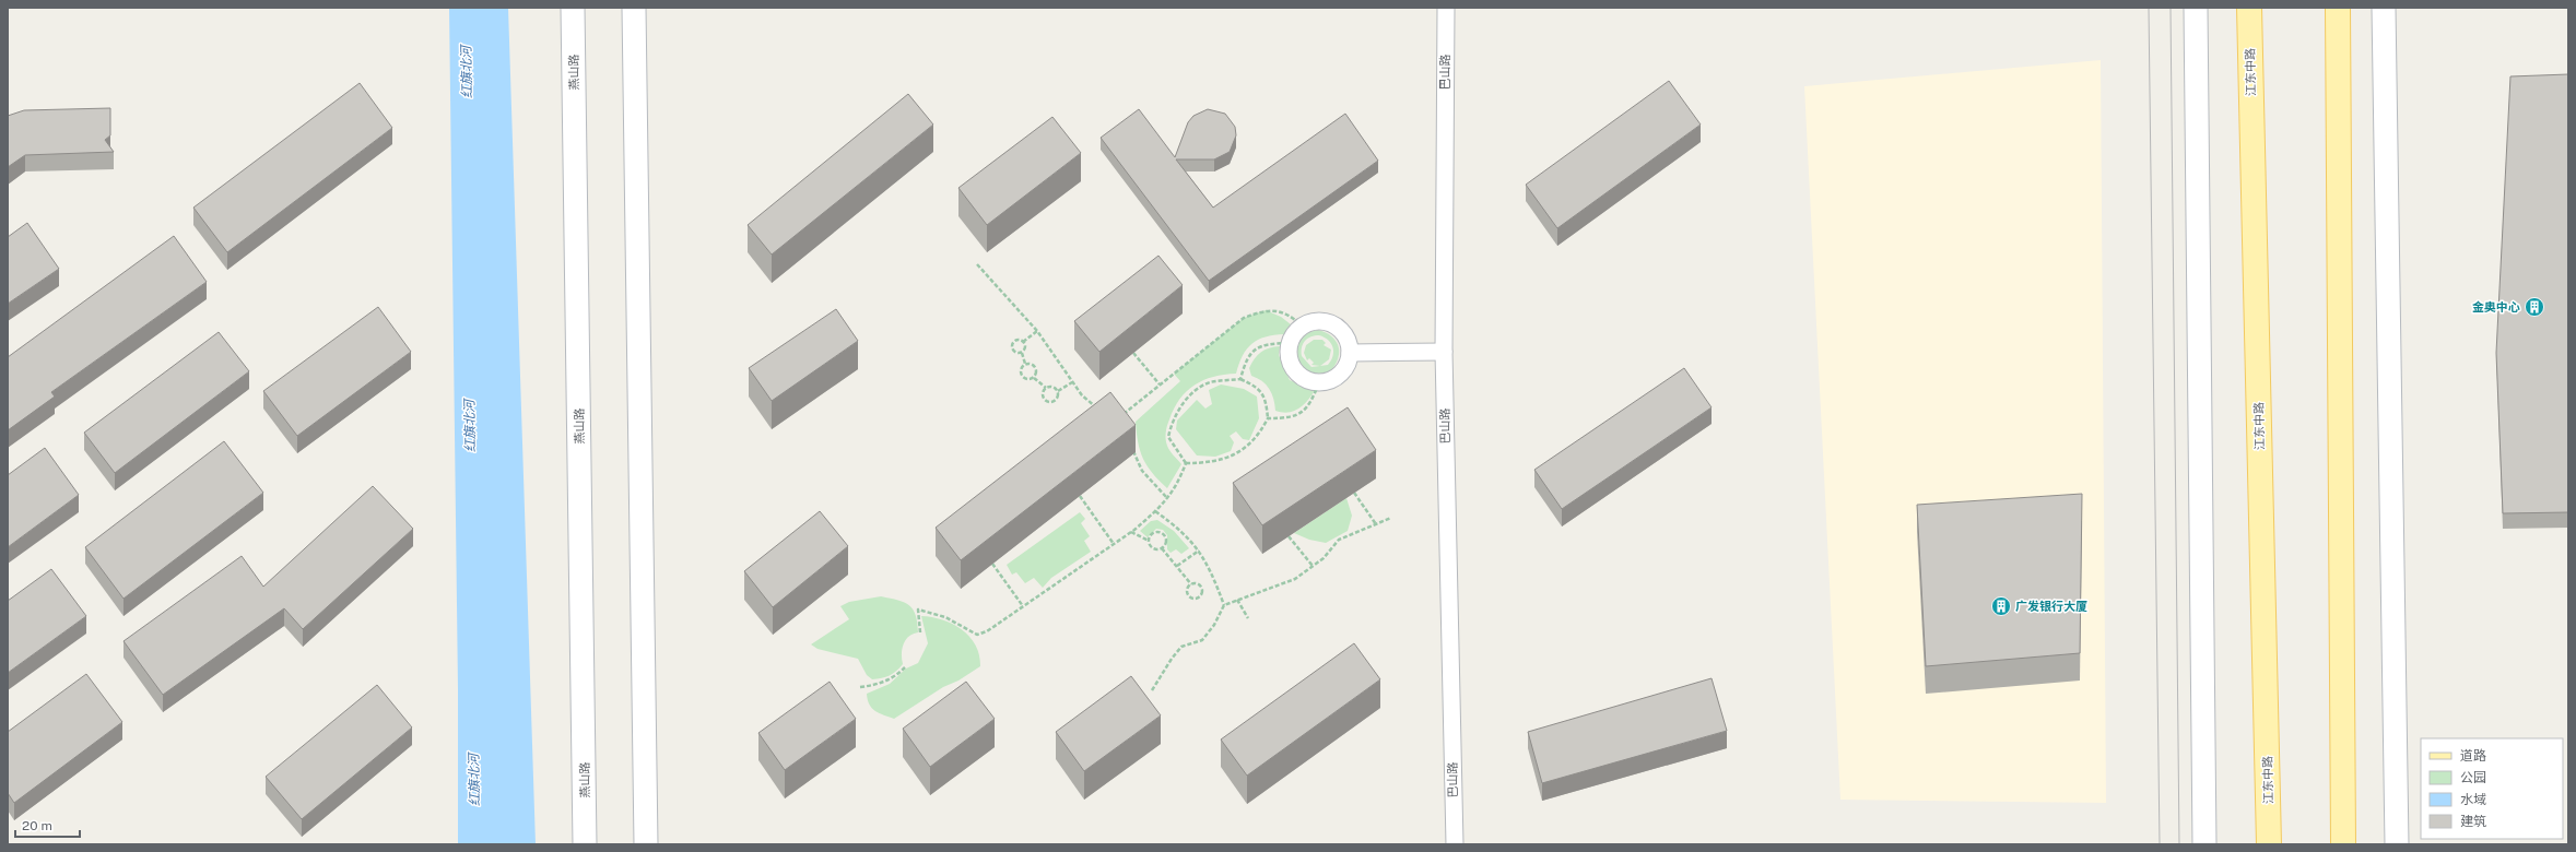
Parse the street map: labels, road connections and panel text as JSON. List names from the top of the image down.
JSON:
{
  "streets": {
    "main road": ["燕山路", "江东中路"],
    "street": ["巴山路"]
  },
  "water": ["红旗北河"],
  "places": {
    "building": ["金奥中心", "广发银行大厦"]
  },
  "legend": [
    "道路",
    "公园",
    "水域",
    "建筑"
  ],
  "scale_bar": "20 m"
}
